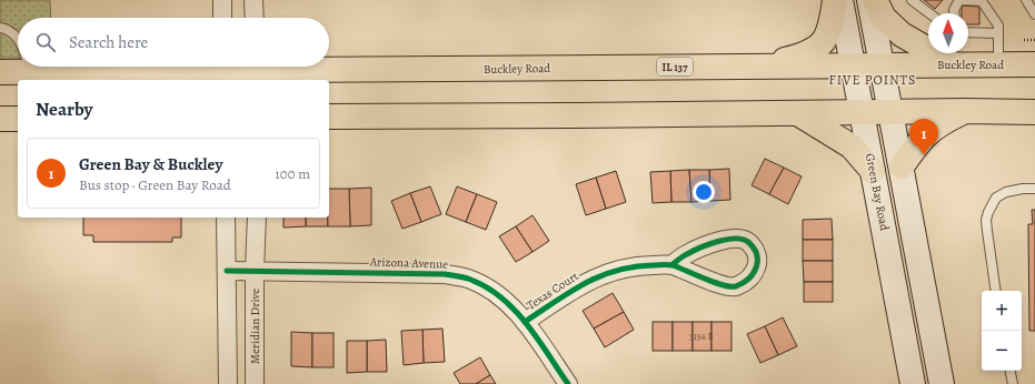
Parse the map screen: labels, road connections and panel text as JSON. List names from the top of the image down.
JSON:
{
  "streets": {
    "highway": ["Buckley Road", "IL 137"],
    "main road": ["Green Bay Road"],
    "street": ["Arizona Avenue", "Texas Court", "Meridian Drive"]
  },
  "crossings": [
    ["Buckley Road", "Green Bay Road"],
    ["Arizona Avenue", "Texas Court"],
    ["Arizona Avenue", "Meridian Drive"]
  ],
  "districts": ["FIVE POINTS"],
  "house_numbers": ["3156 B"],
  "north": "top",
  "page": {
    "search": "Search here",
    "heading": "Nearby",
    "pins": "1",
    "list": [
      {
        "mark": "1",
        "name": "Green Bay & Buckley",
        "note": "Bus stop · Green Bay Road",
        "value": "100 m"
      }
    ],
    "map_buttons": ["+", "−"]
  }
}
